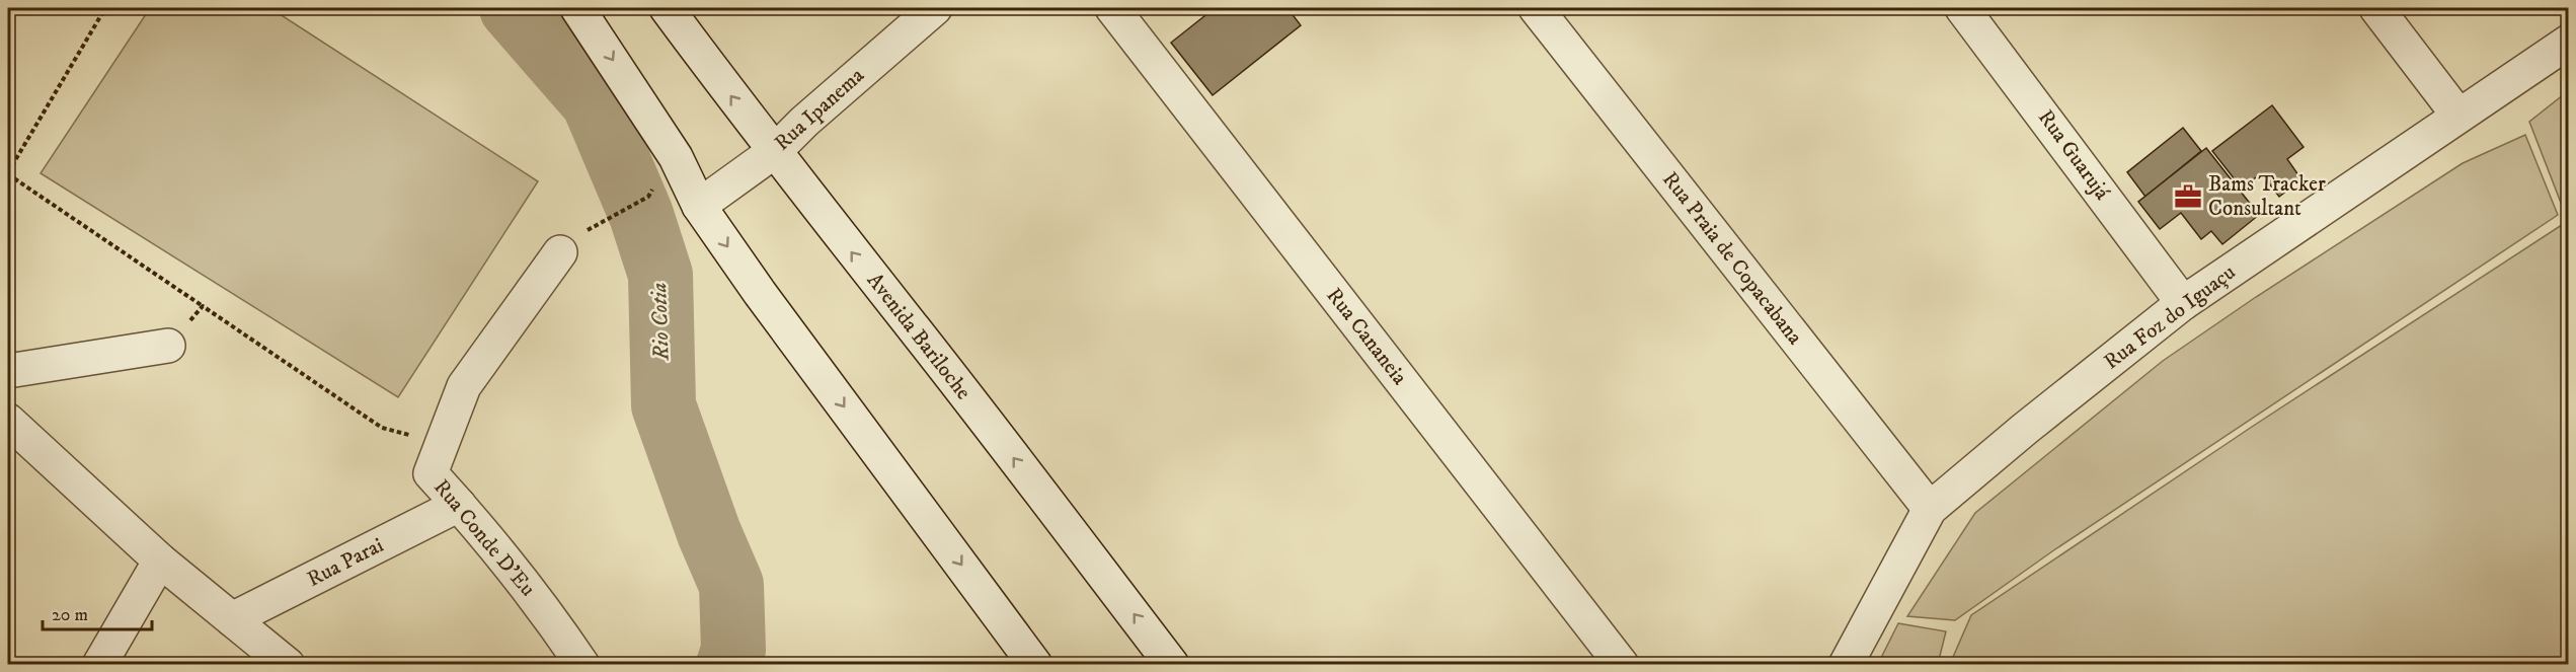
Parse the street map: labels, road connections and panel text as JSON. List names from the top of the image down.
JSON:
{
  "streets": {
    "street": [
      "Rua Ipanema",
      "Rua Guarujá",
      "Rua Praia de Copacabana",
      "Rua Foz do Iguaçu",
      "Avenida Bariloche",
      "Rua Cananeia",
      "Rua Conde D'Eu",
      "Rua Parai"
    ]
  },
  "crossings": [
    ["Rua Ipanema", "Avenida Bariloche"],
    ["Rua Guarujá", "Rua Foz do Iguaçu"],
    ["Rua Praia de Copacabana", "Rua Foz do Iguaçu"],
    ["Rua Conde D'Eu", "Rua Parai"]
  ],
  "water": ["Rio Cotia"],
  "places": {
    "office": ["Bams Tracker Consultant"]
  },
  "scale_bar": "20 m"
}
